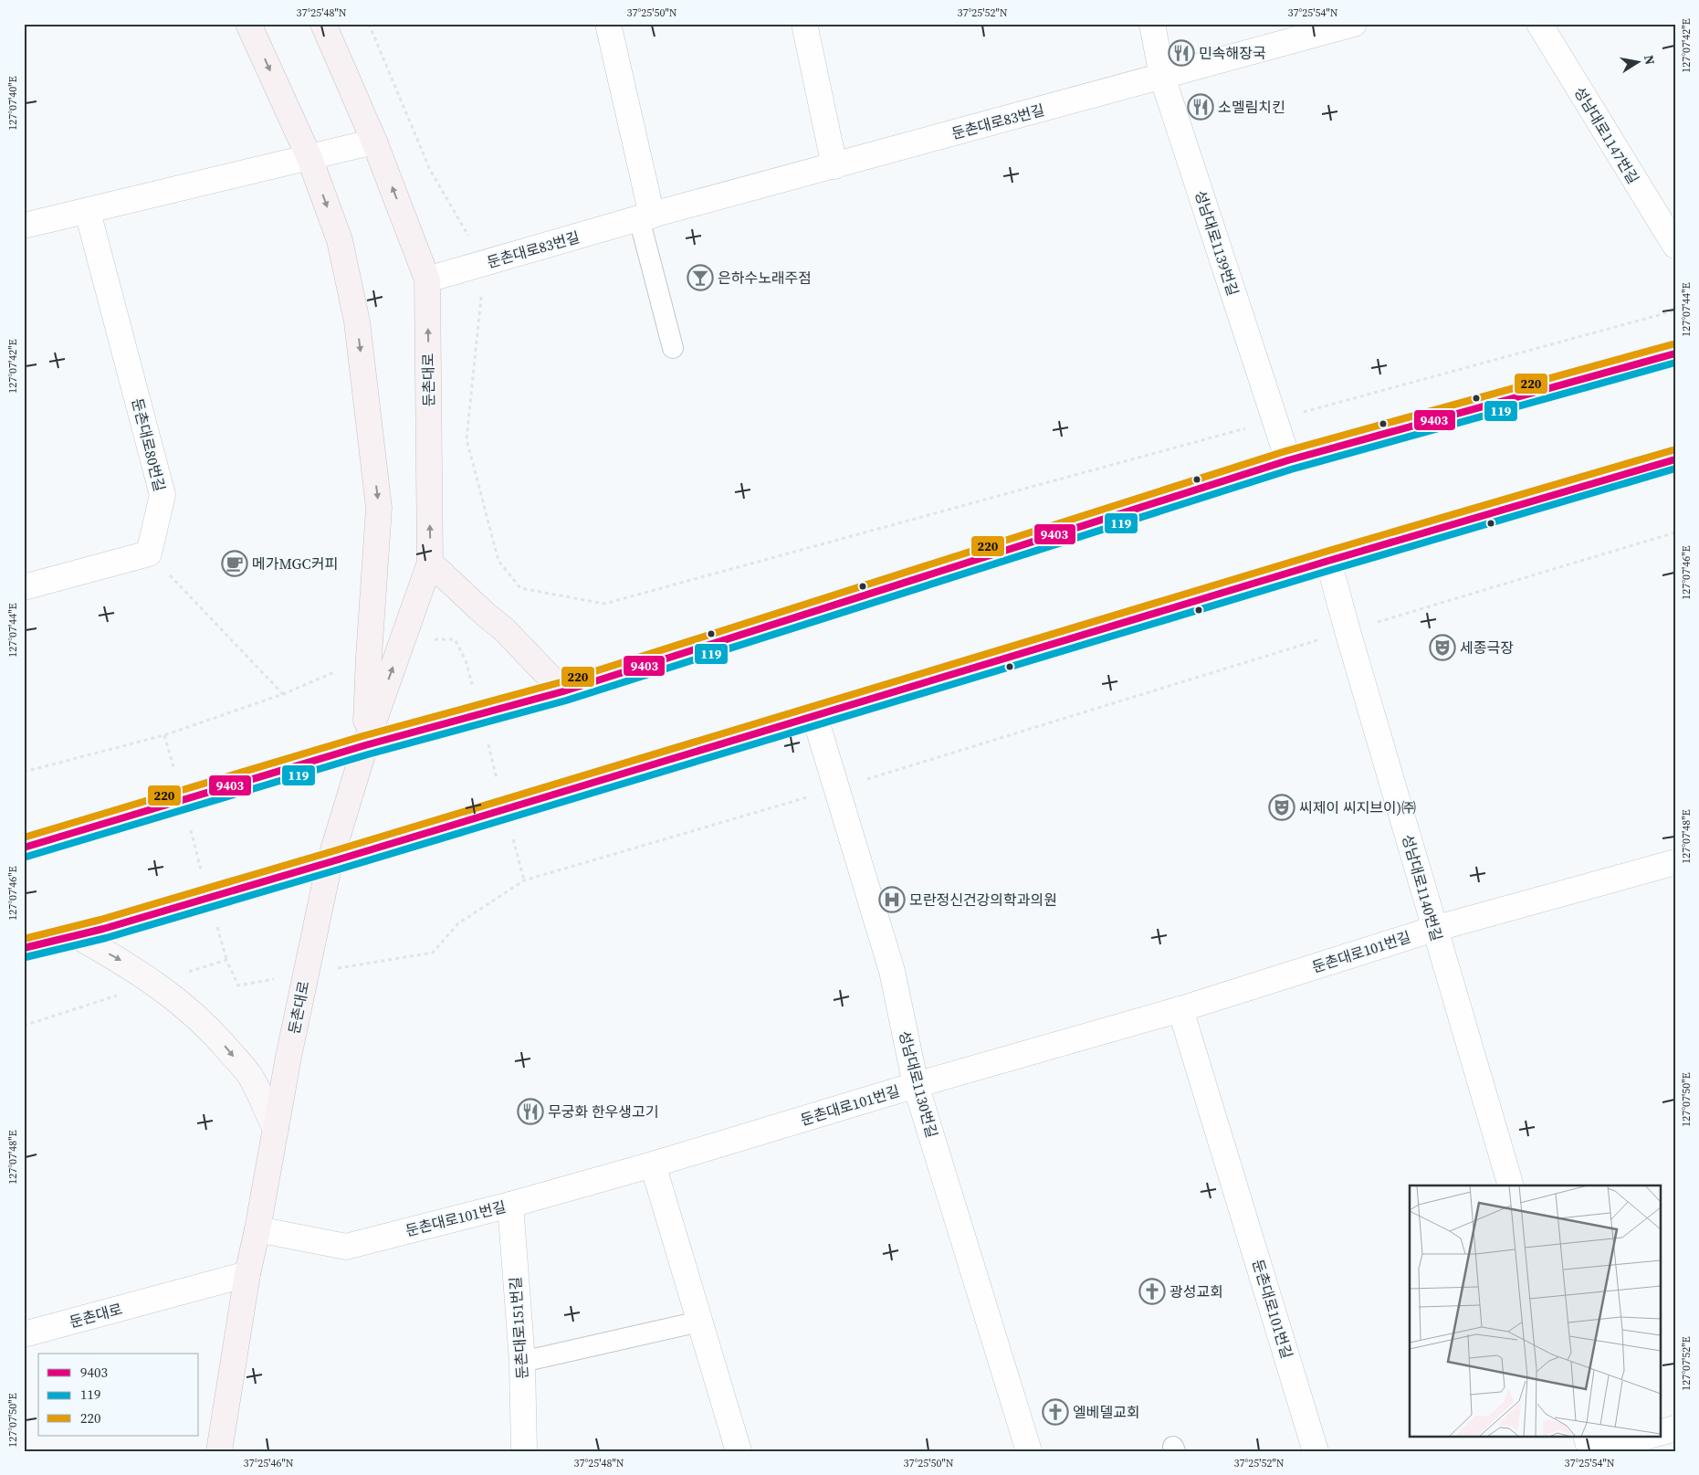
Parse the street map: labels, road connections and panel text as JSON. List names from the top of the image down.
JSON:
{
  "streets": {
    "main road": ["둔촌대로"],
    "street": [
      "둔촌대로83번길",
      "성남대로1147번길",
      "성남대로1139번길",
      "둔촌대로80번길",
      "성남대로1140번길",
      "둔촌대로101번길",
      "성남대로1130번길",
      "둔촌대로151번길"
    ]
  },
  "crossings": [
    ["둔촌대로83번길", "성남대로1139번길"],
    ["둔촌대로83번길", "둔촌대로"],
    ["둔촌대로", "둔촌대로101번길"],
    ["성남대로1140번길", "둔촌대로101번길"],
    ["둔촌대로101번길", "성남대로1130번길"],
    ["둔촌대로101번길", "둔촌대로151번길"]
  ],
  "places": {
    "restaurant": ["민속해장국", "소멜림치킨", "무궁화 한우생고기"],
    "bar": ["은하수노래주점"],
    "cafe": ["메가MGC커피"],
    "theatre": ["세종극장", "씨제이 씨지브이)㈜"],
    "hospital": ["모란정신건강의학과의원"],
    "church": ["광성교회", "엘베델교회"]
  },
  "lines": ["transit line 220", "transit line 9403", "transit line 119"],
  "legend": ["9403", "119", "220"],
  "north": "right",
  "coordinates": [
    "37°25'48\"N",
    "37°25'50\"N",
    "37°25'52\"N",
    "37°25'54\"N",
    "127°07'42\"E",
    "127°07'40\"E",
    "127°07'44\"E",
    "127°07'46\"E",
    "127°07'48\"E",
    "127°07'50\"E",
    "127°07'52\"E",
    "37°25'46\"N"
  ]
}
